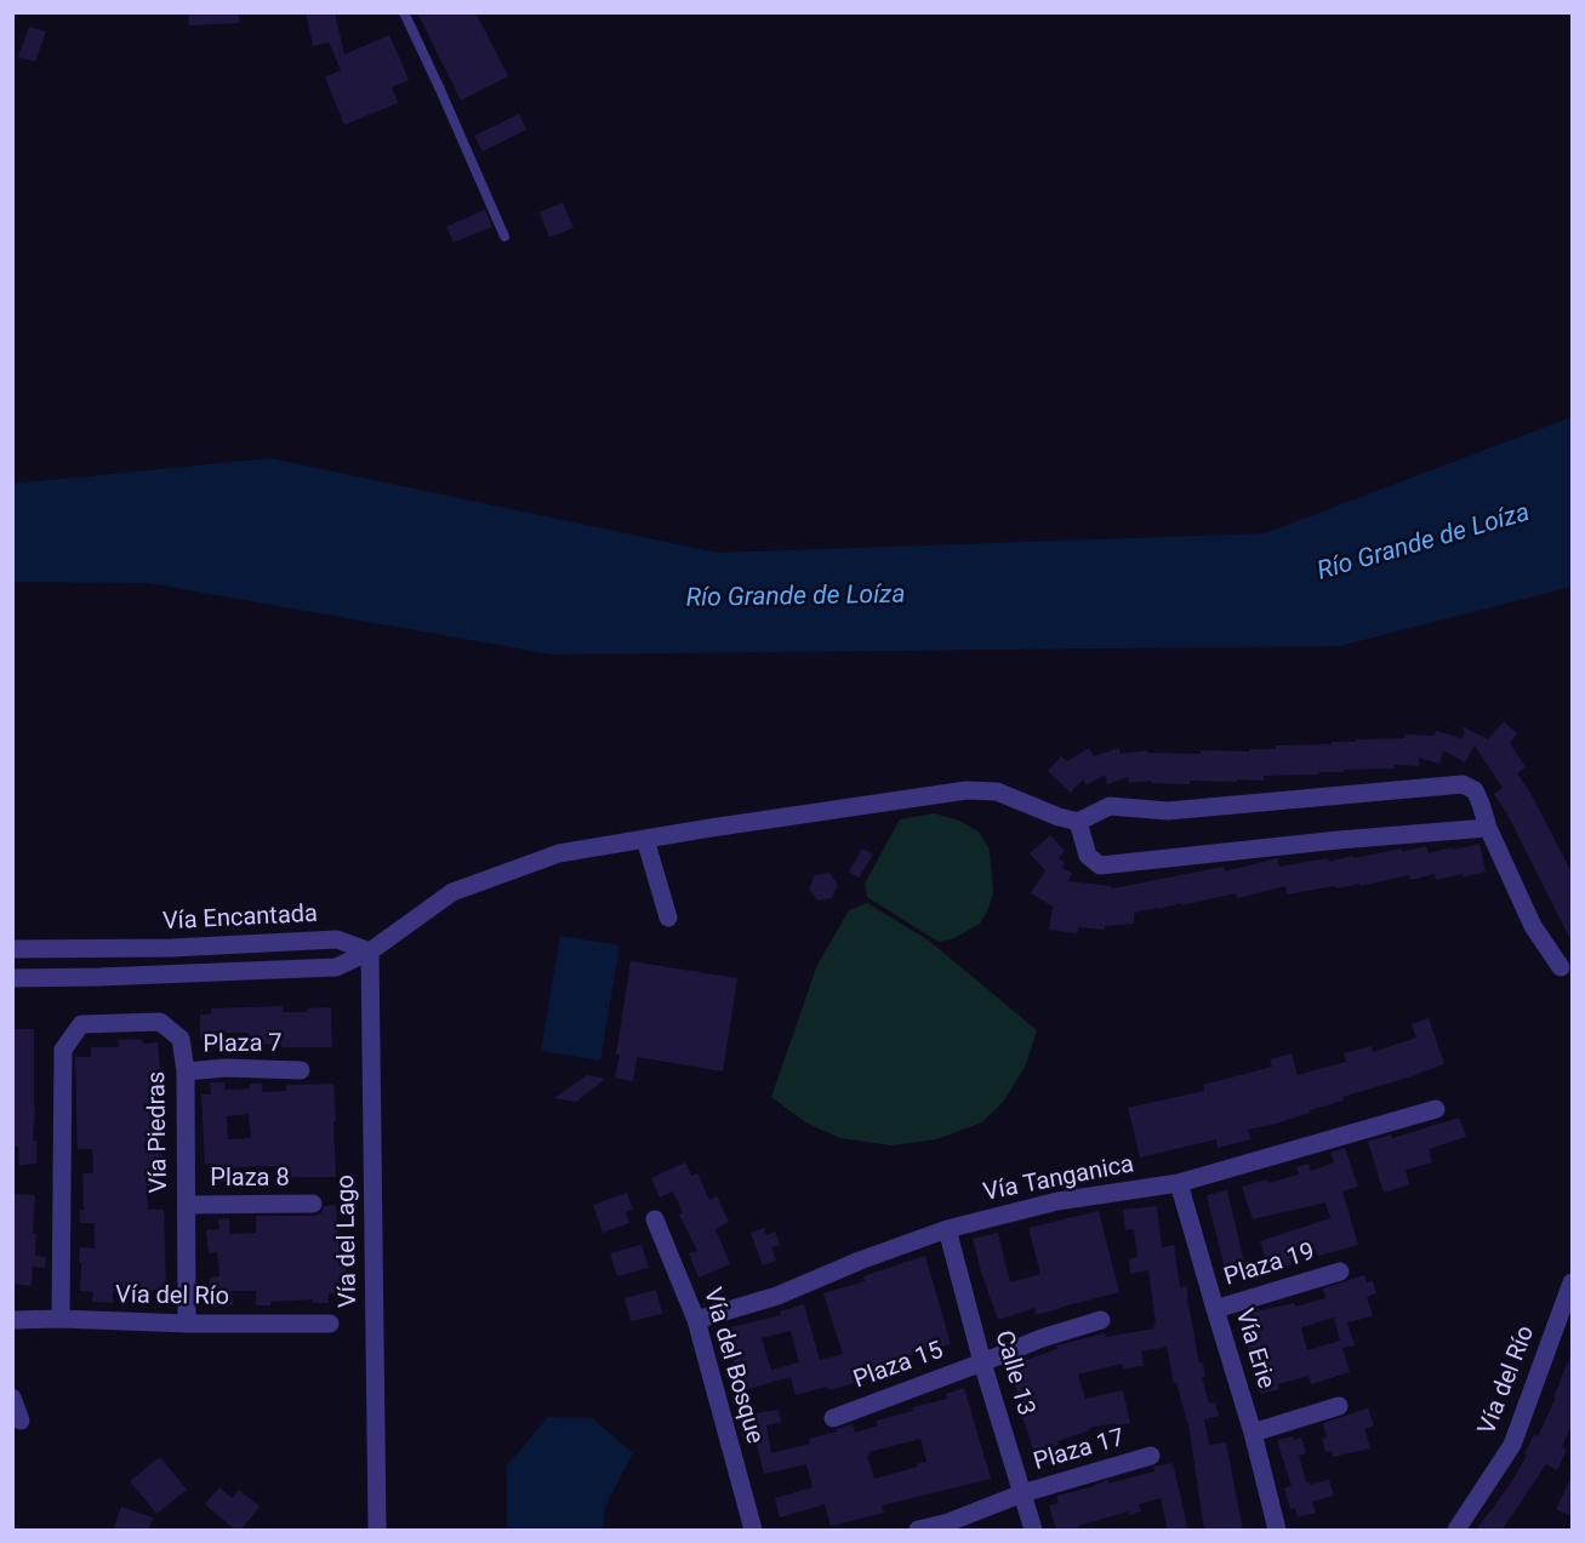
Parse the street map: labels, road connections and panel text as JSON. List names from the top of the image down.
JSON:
{
  "streets": {
    "street": [
      "Vía Encantada",
      "Plaza 7",
      "Vía Piedras",
      "Plaza 8",
      "Vía Tanganica",
      "Vía del Lago",
      "Plaza 19",
      "Vía del Río",
      "Vía Erie",
      "Vía del Bosque",
      "Plaza 15",
      "Calle 13",
      "Plaza 17"
    ]
  },
  "crossings": [
    ["Vía Encantada", "Vía del Lago"],
    ["Plaza 7", "Vía Piedras"],
    ["Vía Piedras", "Plaza 8"],
    ["Vía Piedras", "Vía del Río"],
    ["Vía Tanganica", "Vía Erie"],
    ["Vía Tanganica", "Vía del Bosque"],
    ["Vía Tanganica", "Calle 13"],
    ["Plaza 19", "Vía Erie"],
    ["Plaza 15", "Calle 13"],
    ["Calle 13", "Plaza 17"]
  ],
  "water": ["Río Grande de Loíza"]
}
